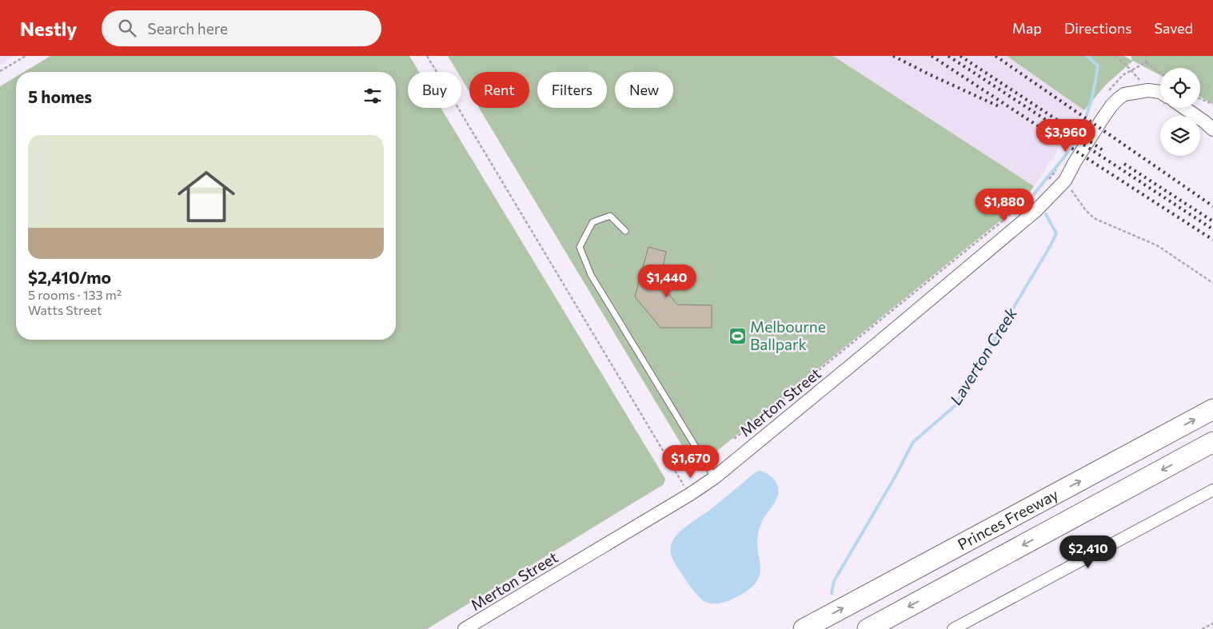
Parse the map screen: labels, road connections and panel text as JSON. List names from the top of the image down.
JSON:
{
  "streets": {
    "highway": ["Princes Freeway"],
    "street": ["Merton Street"]
  },
  "water": ["Laverton Creek"],
  "places": {
    "sports": ["Melbourne Ballpark"]
  },
  "page": {
    "header": "Nestly",
    "search": "Search here",
    "nav": ["Map", "Directions", "Saved"],
    "chip": [
      "Buy",
      "Rent",
      "Filters",
      "New"
    ],
    "heading": "5 homes",
    "price": [
      "$3,960",
      "$1,880",
      "$1,440",
      "$1,670",
      "$2,410"
    ],
    "list": [
      {
        "name": "$2,410/mo",
        "note": "5 rooms · 133 m² · Watts Street"
      }
    ]
  }
}
